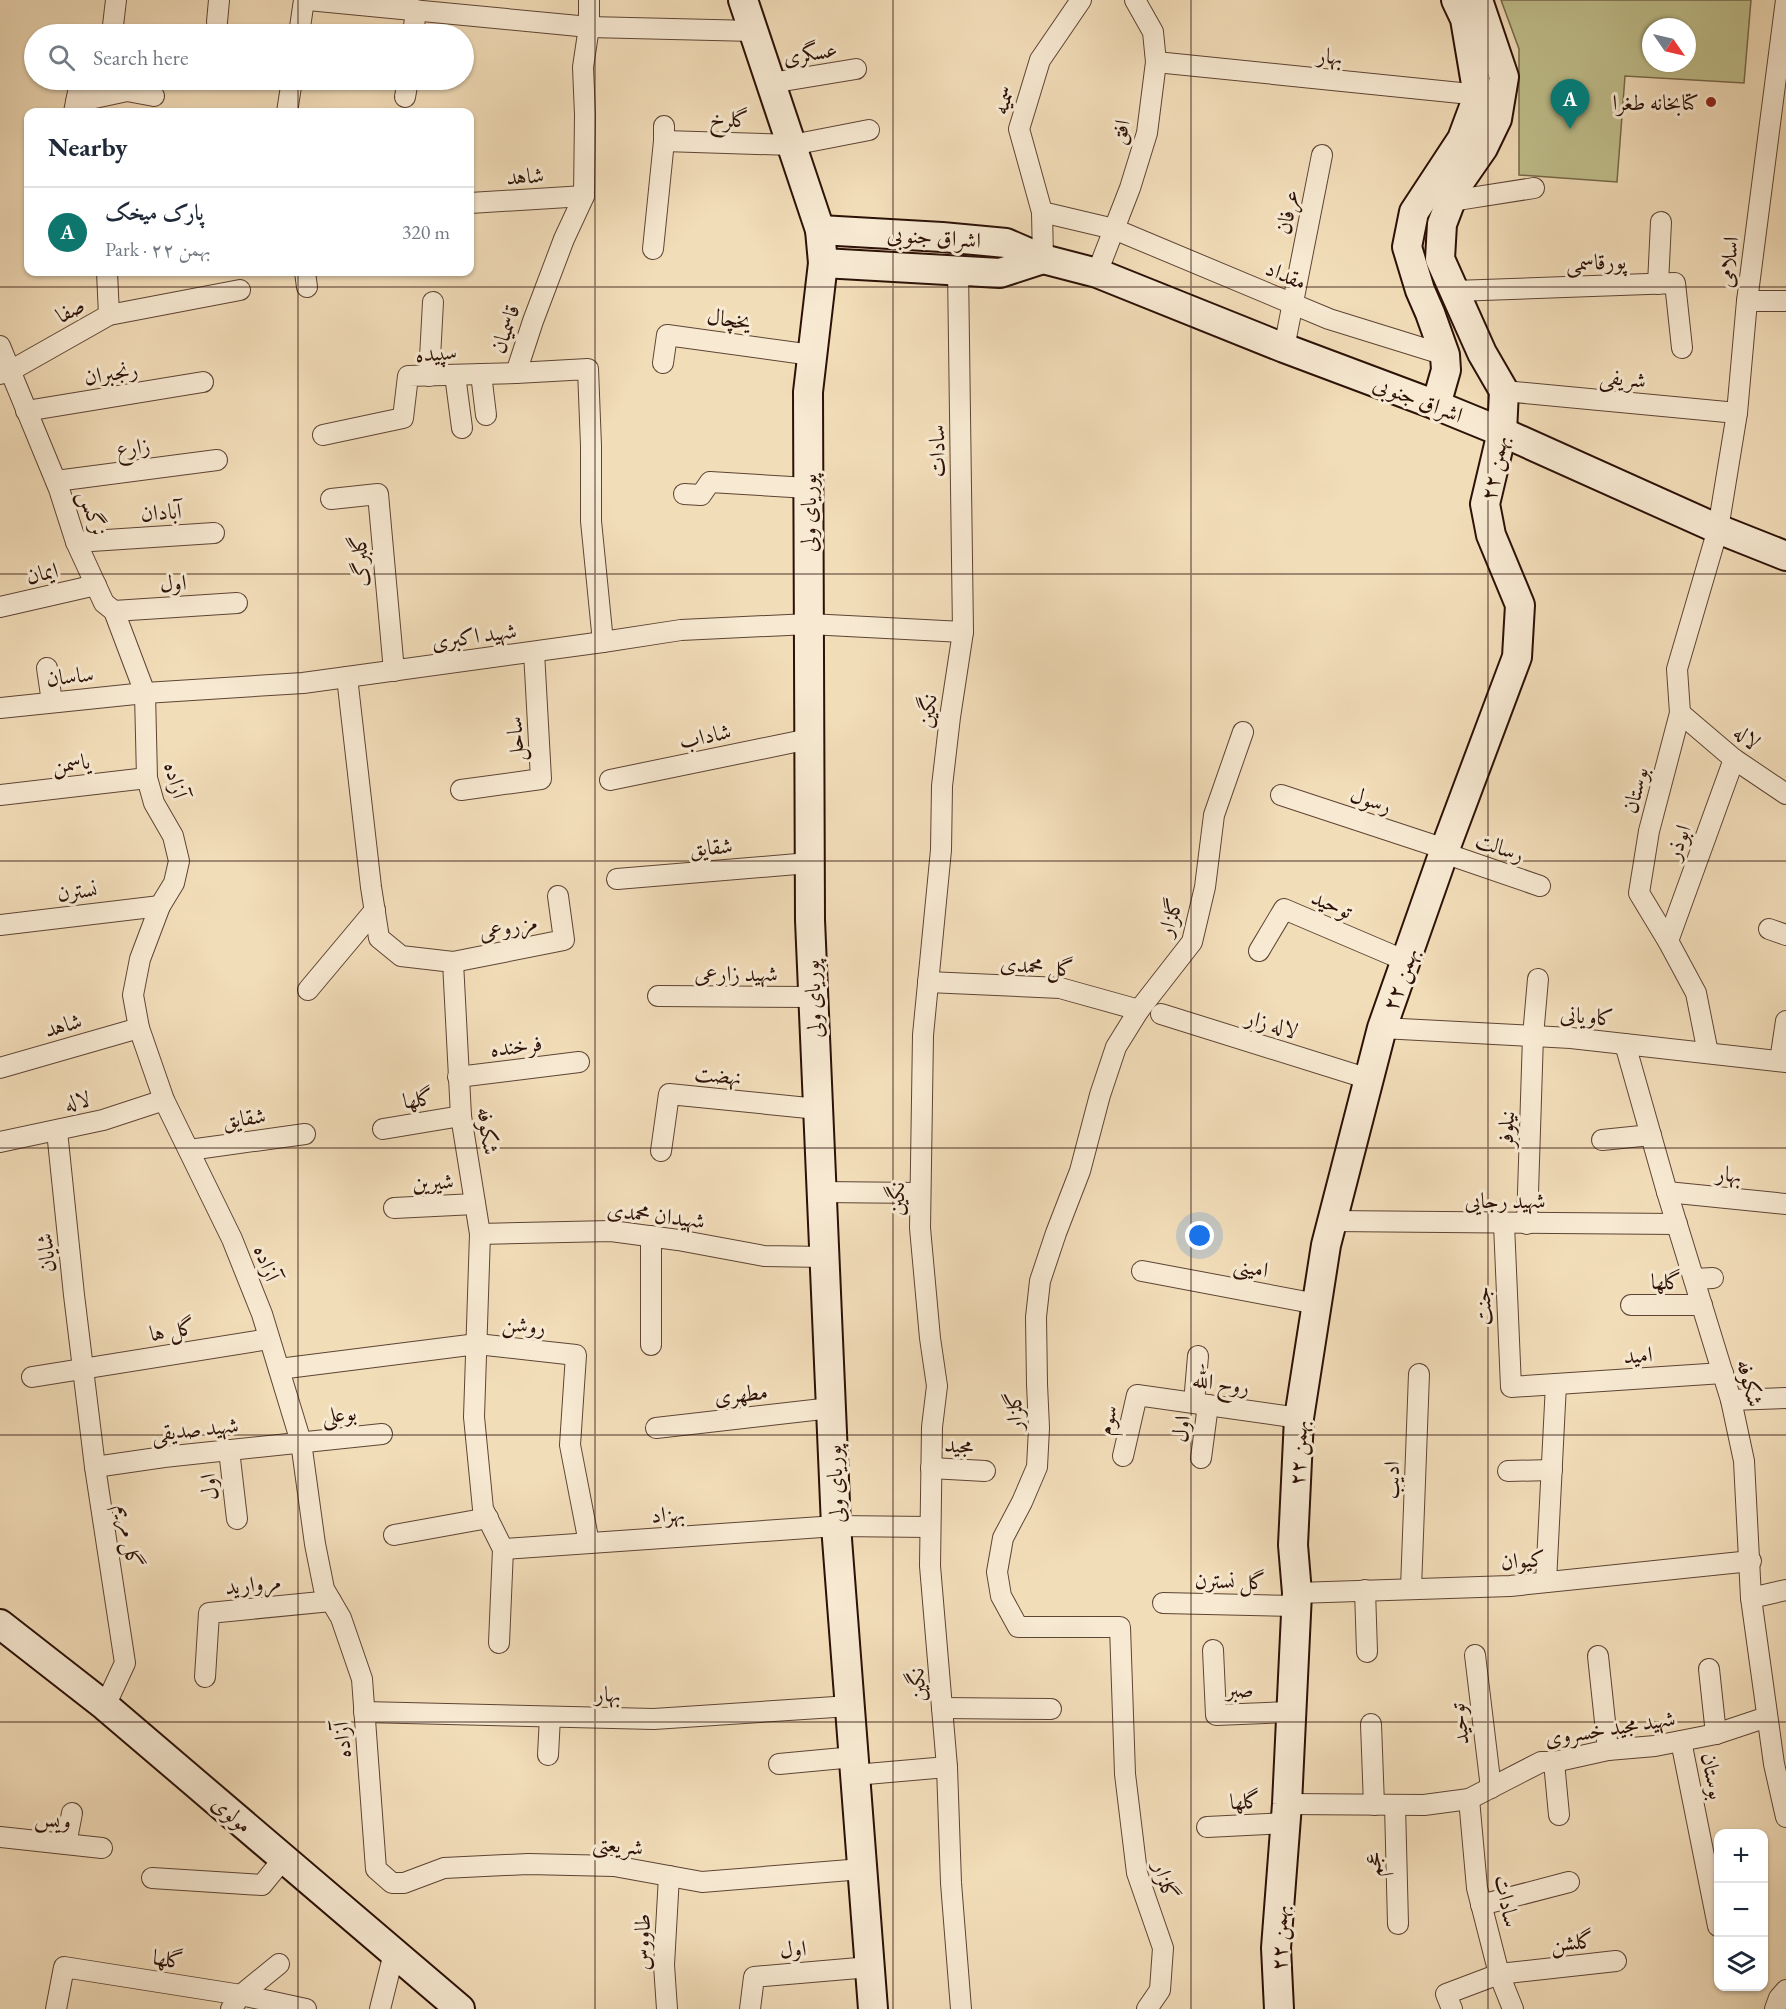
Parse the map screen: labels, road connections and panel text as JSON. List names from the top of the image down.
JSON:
{
  "streets": {
    "main road": [
      "اشراق جنوبی",
      "۲۲ بهمن",
      "پوریای ولی",
      "مولوی"
    ],
    "street": [
      "عسگری",
      "بهار",
      "سمیه",
      "گلرخ",
      "افق",
      "شاهد",
      "عرفان",
      "پورقاسمی",
      "اسلامی",
      "مقداد",
      "صفا",
      "یخچال",
      "قاسمیان",
      "سپیده",
      "رنجبران",
      "شریفی",
      "زارع",
      "سادات",
      "آبادان",
      "نرگس",
      "گلبرگ",
      "ایمان",
      "اول",
      "شهید اکبری",
      "ساسان",
      "نگین",
      "شاداب",
      "لاله",
      "ساحل",
      "یاسمن",
      "آزاده",
      "بوستان",
      "رسول",
      "ابوذر",
      "شقایق",
      "رسالت",
      "نسترن",
      "توحید",
      "گلزار",
      "مزروعی",
      "گل محمدی",
      "شهید زارعی",
      "کاویانی",
      "لاله زار",
      "فرخنده",
      "نهضت",
      "گلها",
      "نیلوفر",
      "شکوفه",
      "شیرین",
      "شهید رجایی",
      "شهیدان محمدی",
      "شایان",
      "امینی",
      "جنت",
      "روشن",
      "گل ها",
      "امید",
      "روح الله",
      "مطهری",
      "بوعلی",
      "سوم",
      "شهید صدیقی",
      "مجید",
      "ادیب",
      "بهزاد",
      "گل مریم",
      "کیوان",
      "گل نسترن",
      "مروارید",
      "صبر",
      "شهید مجید خسروی",
      "ویس",
      "شریعتی",
      "عجم",
      "طاووس",
      "گلشن"
    ]
  },
  "crossings": [
    ["عسگری", "پوریای ولی"],
    ["بهار", "افق"],
    ["بهار", "پوریای ولی"],
    ["بهار", "آزاده"],
    ["بهار", "شکوفه"],
    ["سمیه", "اشراق جنوبی"],
    ["سمیه", "مقداد"],
    ["گلرخ", "پوریای ولی"],
    ["افق", "اشراق جنوبی"],
    ["افق", "مقداد"],
    ["شاهد", "قاسمیان"],
    ["شاهد", "آزاده"],
    ["عرفان", "اشراق جنوبی"],
    ["عرفان", "مقداد"],
    ["اشراق جنوبی", "اسلامی"],
    ["اشراق جنوبی", "سادات"],
    ["اشراق جنوبی", "۲۲ بهمن"],
    ["اشراق جنوبی", "پوریای ولی"],
    ["اشراق جنوبی", "بوستان"],
    ["اسلامی", "شریفی"],
    ["اسلامی", "بوستان"],
    ["صفا", "نرگس"],
    ["یخچال", "پوریای ولی"],
    ["قاسمیان", "سپیده"],
    ["قاسمیان", "شهید اکبری"],
    ["رنجبران", "نرگس"],
    ["شریفی", "۲۲ بهمن"],
    ["زارع", "نرگس"],
    ["سادات", "شهید اکبری"],
    ["سادات", "نگین"],
    ["سادات", "شهید مجید خسروی"],
    ["سادات", "گلشن"],
    ["۲۲ بهمن", "رسول"],
    ["۲۲ بهمن", "رسالت"],
    ["۲۲ بهمن", "توحید"],
    ["۲۲ بهمن", "کاویانی"],
    ["۲۲ بهمن", "لاله زار"],
    ["۲۲ بهمن", "گلها"],
    ["۲۲ بهمن", "شهید رجایی"],
    ["۲۲ بهمن", "امینی"],
    ["۲۲ بهمن", "روح الله"],
    ["۲۲ بهمن", "کیوان"],
    ["۲۲ بهمن", "گل نسترن"],
    ["۲۲ بهمن", "صبر"],
    ["۲۲ بهمن", "شهید مجید خسروی"],
    ["آبادان", "نرگس"],
    ["نرگس", "ایمان"],
    ["نرگس", "اول"],
    ["نرگس", "شهید اکبری"],
    ["نرگس", "ساسان"],
    ["نرگس", "آزاده"],
    ["پوریای ولی", "اول"],
    ["پوریای ولی", "شهید اکبری"],
    ["پوریای ولی", "شاداب"],
    ["پوریای ولی", "شقایق"],
    ["پوریای ولی", "شهید زارعی"],
    ["پوریای ولی", "نهضت"],
    ["پوریای ولی", "شهیدان محمدی"],
    ["پوریای ولی", "مطهری"],
    ["پوریای ولی", "بهزاد"],
    ["پوریای ولی", "شریعتی"],
    ["گلبرگ", "شهید اکبری"],
    ["اول", "روح الله"],
    ["اول", "شهید صدیقی"],
    ["شهید اکبری", "ساسان"],
    ["شهید اکبری", "نگین"],
    ["شهید اکبری", "ساحل"],
    ["شهید اکبری", "آزاده"],
    ["ساسان", "آزاده"],
    ["نگین", "گل محمدی"],
    ["نگین", "مجید"],
    ["نگین", "بهزاد"],
    ["لاله", "آزاده"],
    ["لاله", "بوستان"],
    ["لاله", "ابوذر"],
    ["لاله", "شایان"],
    ["یاسمن", "آزاده"],
    ["آزاده", "شقایق"],
    ["آزاده", "نسترن"],
    ["آزاده", "روشن"],
    ["آزاده", "گل ها"],
    ["آزاده", "بوعلی"],
    ["آزاده", "شهید صدیقی"],
    ["آزاده", "مروارید"],
    ["آزاده", "شریعتی"],
    ["بوستان", "ابوذر"],
    ["بوستان", "کاویانی"],
    ["بوستان", "شهید مجید خسروی"],
    ["رسول", "رسالت"],
    ["توحید", "شهید مجید خسروی"],
    ["گلزار", "گل محمدی"],
    ["مزروعی", "شکوفه"],
    ["کاویانی", "نیلوفر"],
    ["کاویانی", "شکوفه"],
    ["فرخنده", "شکوفه"],
    ["گلها", "شکوفه"],
    ["گلها", "شهید مجید خسروی"],
    ["نیلوفر", "شهید رجایی"],
    ["شکوفه", "شیرین"],
    ["شکوفه", "شهید رجایی"],
    ["شکوفه", "شهیدان محمدی"],
    ["شکوفه", "روشن"],
    ["شکوفه", "امید"],
    ["شکوفه", "بهزاد"],
    ["شکوفه", "کیوان"],
    ["شکوفه", "شهید مجید خسروی"],
    ["شهید رجایی", "جنت"],
    ["شایان", "گل ها"],
    ["شایان", "گل مریم"],
    ["جنت", "امید"],
    ["روشن", "بهزاد"],
    ["گل ها", "گل مریم"],
    ["روح الله", "سوم"],
    ["بوعلی", "شهید صدیقی"],
    ["شهید صدیقی", "گل مریم"],
    ["ادیب", "کیوان"],
    ["گل مریم", "مولوی"],
    ["کیوان", "گل نسترن"],
    ["شهید مجید خسروی", "عجم"],
    ["شریعتی", "طاووس"]
  ],
  "places": ["کتابخانه طغرا"],
  "north": "bottom right",
  "page": {
    "search": "Search here",
    "pins": "A",
    "heading": "Nearby",
    "list": [
      {
        "mark": "A",
        "name": "پارک میخک",
        "note": "Park · ۲۲ بهمن",
        "value": "320 m"
      }
    ],
    "map_buttons": ["+", "−"]
  }
}
